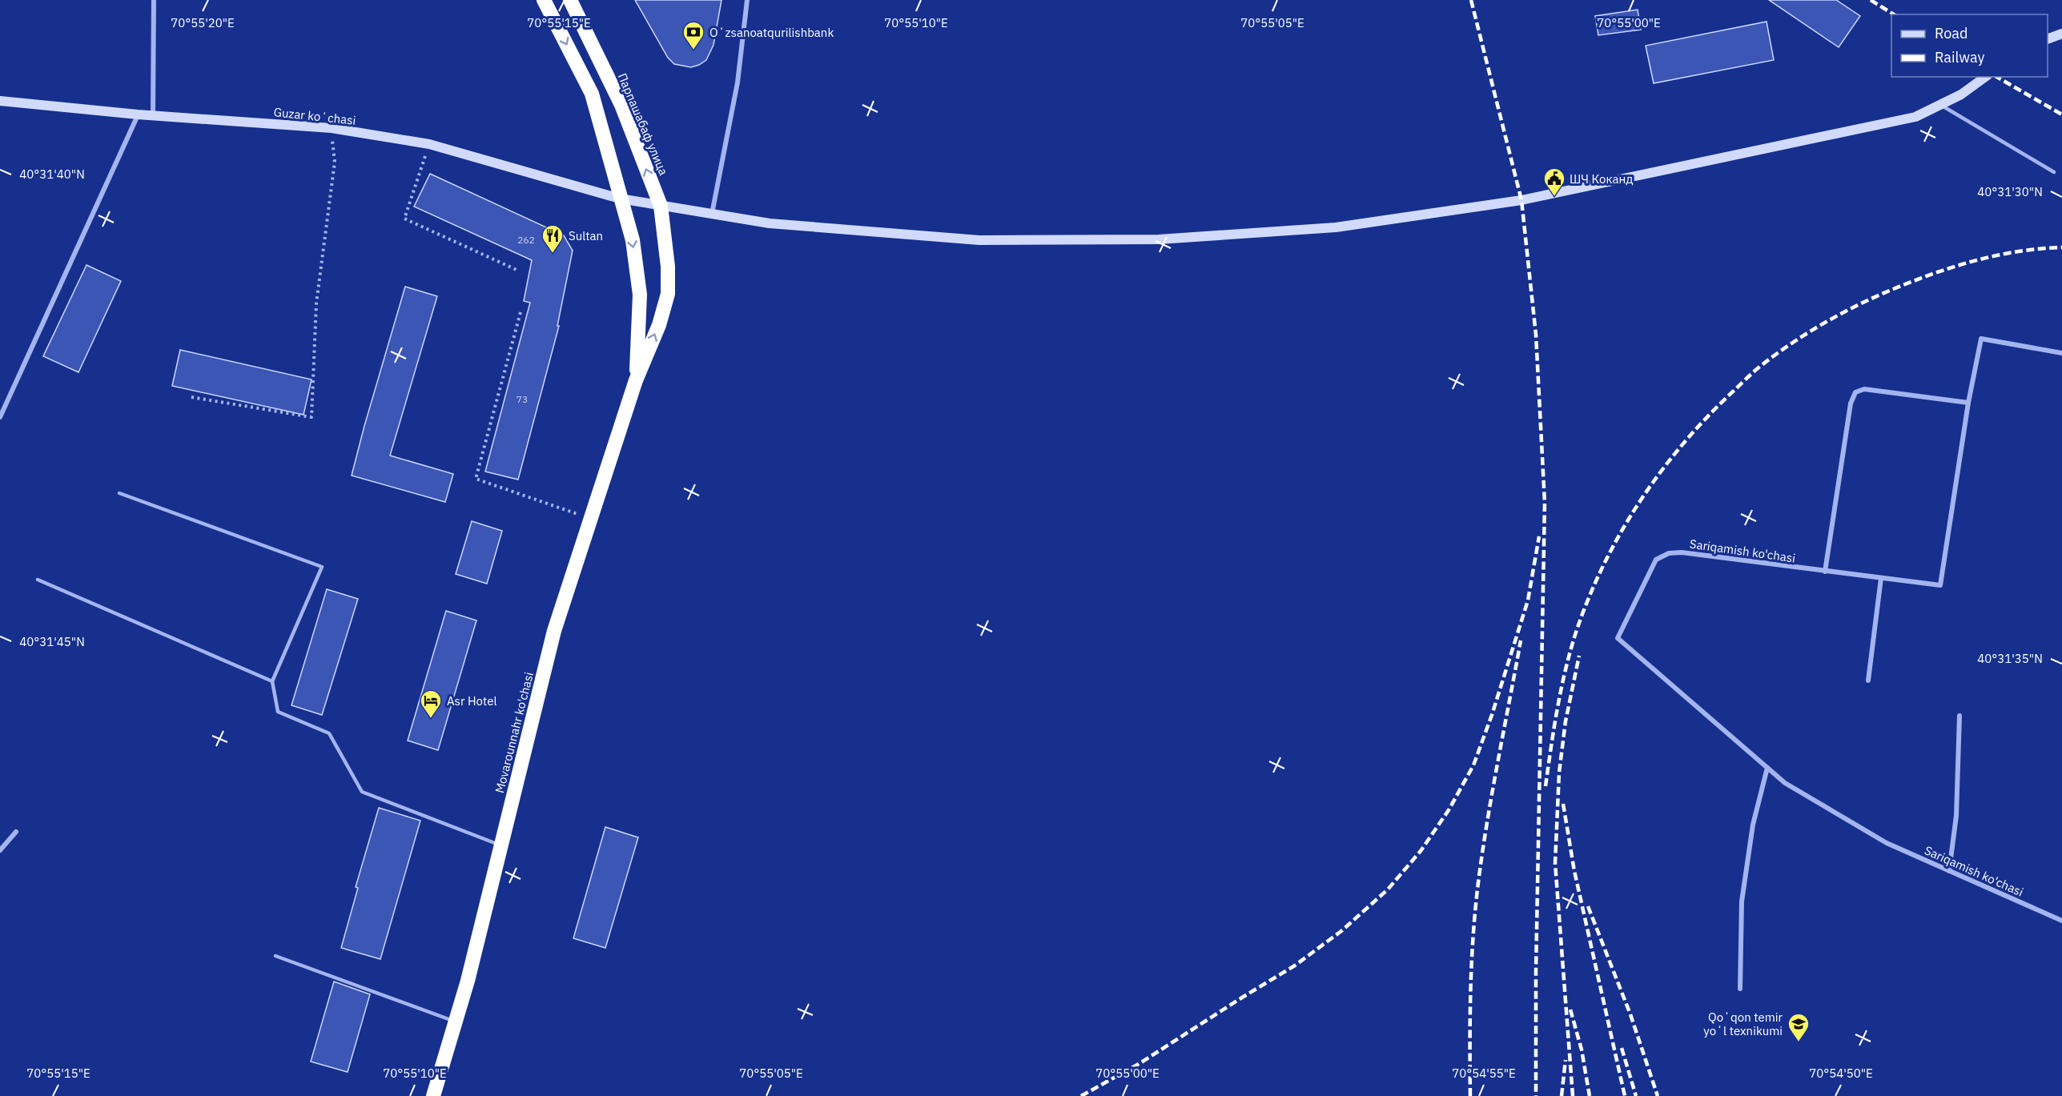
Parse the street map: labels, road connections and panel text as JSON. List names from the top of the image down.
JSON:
{
  "streets": {
    "highway": ["Парпашабаф улица", "Movarounnahr ko'chasi"],
    "main road": ["Guzar koʻchasi"],
    "street": ["Sariqamish ko'chasi"]
  },
  "crossings": [
    ["Guzar koʻchasi", "Парпашабаф улица"],
    ["Guzar koʻchasi", "Movarounnahr ko'chasi"],
    ["Парпашабаф улица", "Movarounnahr ko'chasi"]
  ],
  "places": {
    "bank": ["Oʻzsanoatqurilishbank"],
    "public building": ["ШЧ Коканд"],
    "restaurant": ["Sultan"],
    "hotel": ["Asr Hotel"],
    "school or university": ["Qoʻqon temir yoʻl texnikumi"]
  },
  "house_numbers": ["262", "73"],
  "legend": ["Road", "Railway"],
  "coordinates": [
    "70°55'20\"E",
    "70°55'15\"E",
    "70°55'10\"E",
    "70°55'05\"E",
    "70°55'00\"E",
    "40°31'40\"N",
    "40°31'30\"N",
    "40°31'45\"N",
    "40°31'35\"N",
    "70°54'55\"E",
    "70°54'50\"E"
  ]
}
